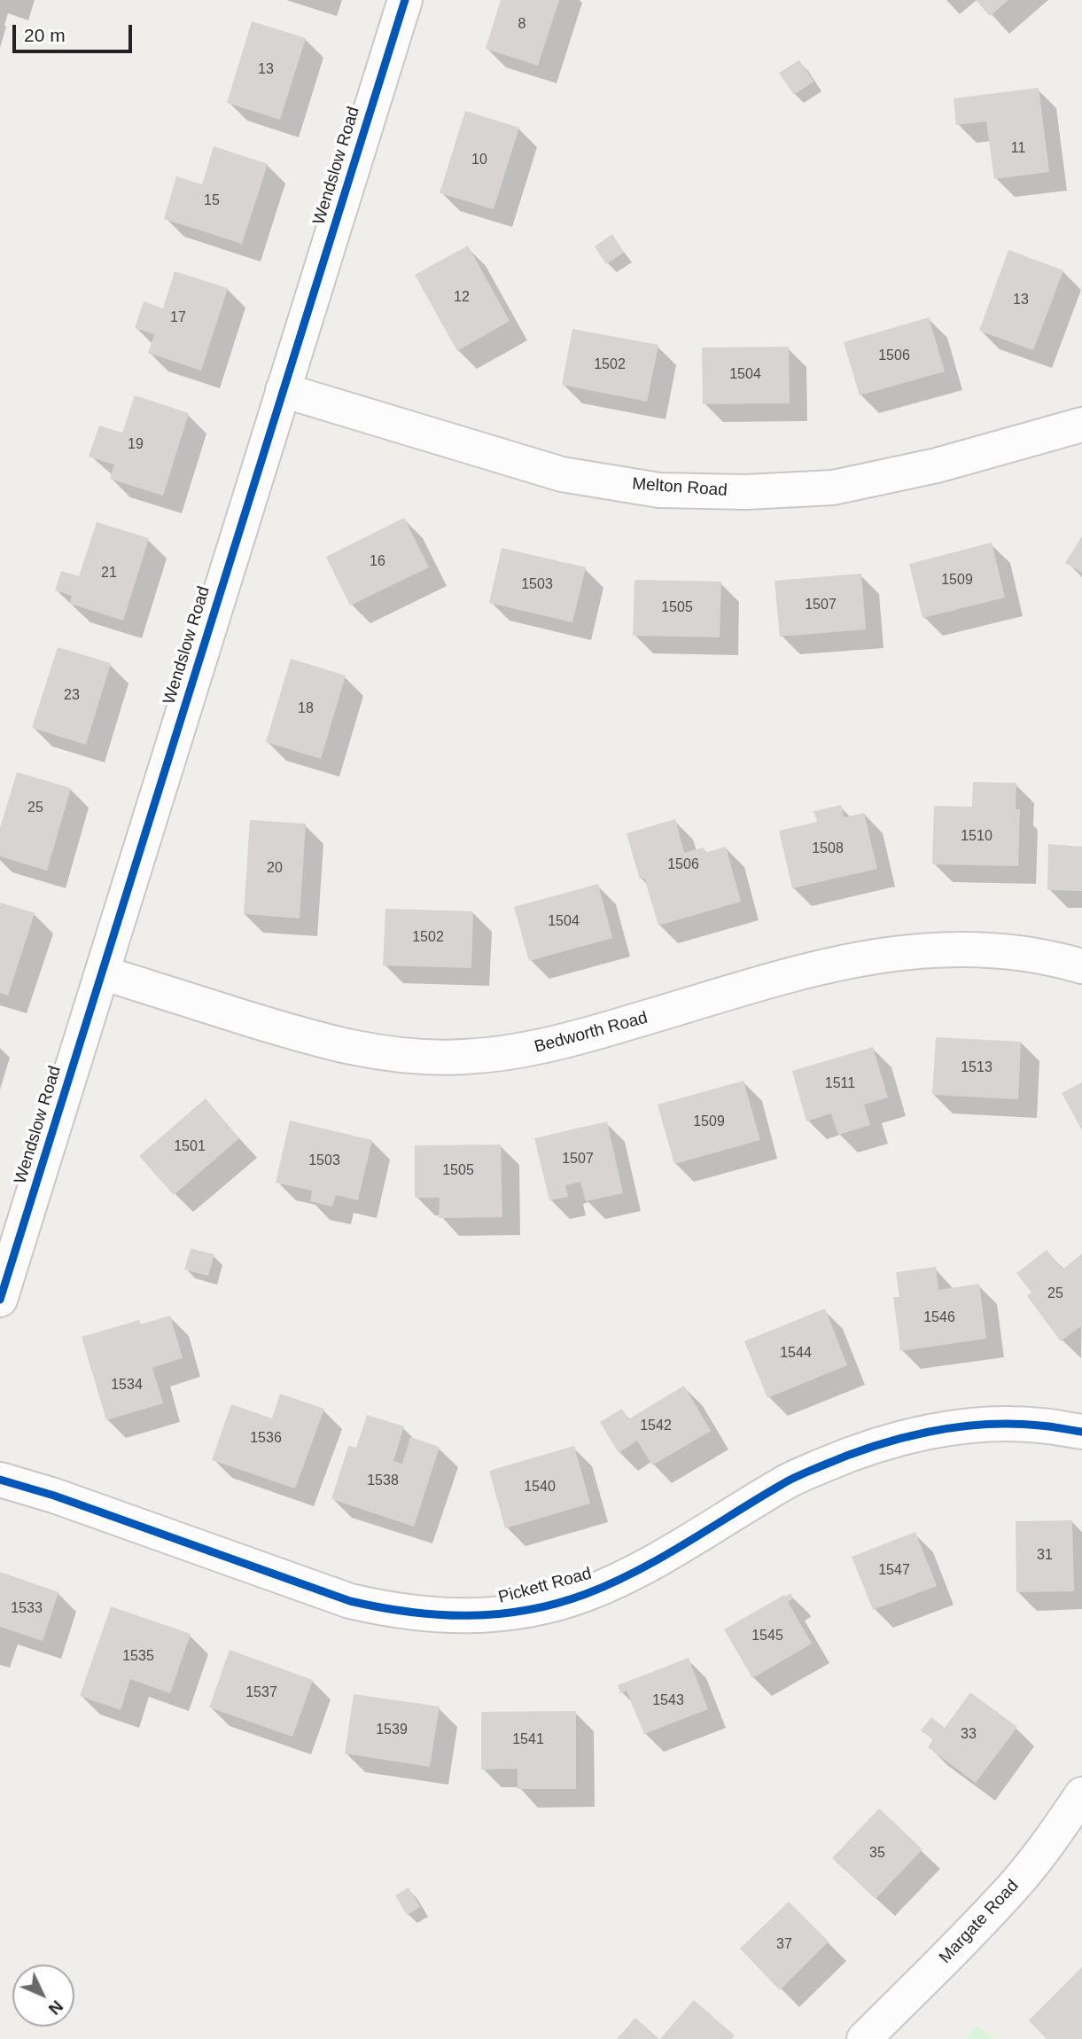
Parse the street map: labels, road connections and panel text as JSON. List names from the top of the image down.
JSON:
{
  "streets": {
    "street": [
      "Wendslow Road",
      "Melton Road",
      "Bedworth Road",
      "Pickett Road",
      "Margate Road"
    ]
  },
  "crossings": [
    ["Wendslow Road", "Melton Road"],
    ["Wendslow Road", "Bedworth Road"]
  ],
  "house_numbers": [
    "8",
    "13",
    "11",
    "10",
    "15",
    "12",
    "13",
    "17",
    "1506",
    "1502",
    "1504",
    "19",
    "16",
    "21",
    "1509",
    "1503",
    "1507",
    "1505",
    "23",
    "18",
    "25",
    "1510",
    "1508",
    "1506",
    "20",
    "1504",
    "1502",
    "1513",
    "1511",
    "1509",
    "1501",
    "1507",
    "1503",
    "1505",
    "25",
    "1546",
    "1544",
    "1534",
    "1542",
    "1536",
    "1538",
    "1540",
    "31",
    "1547",
    "1533",
    "1545",
    "1535",
    "1537",
    "1543",
    "1539",
    "33",
    "1541",
    "35",
    "37"
  ],
  "scale_bar": "20 m",
  "north": "bottom right"
}
